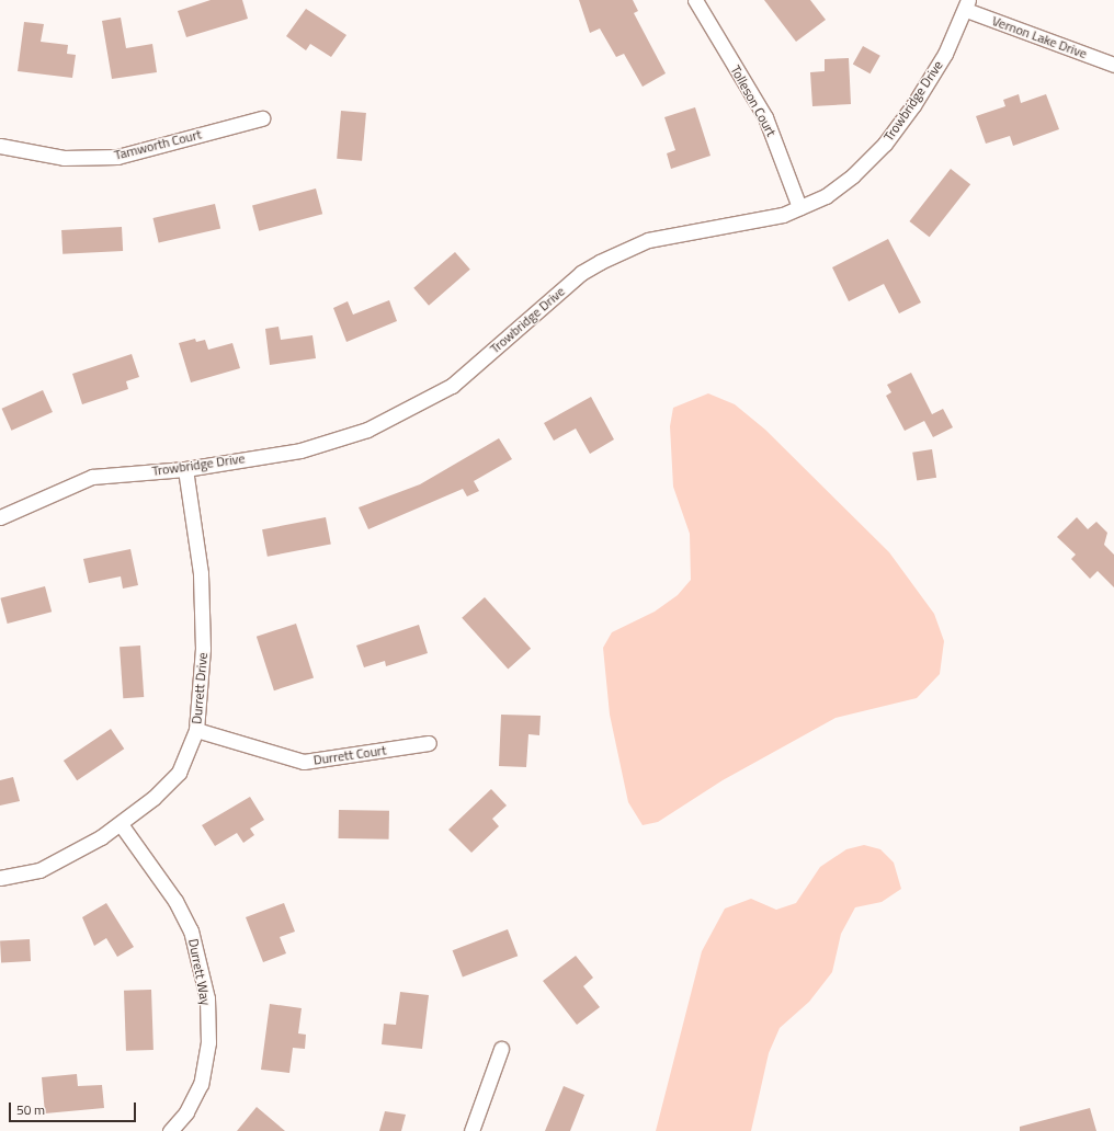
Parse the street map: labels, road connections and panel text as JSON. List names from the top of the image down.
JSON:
{
  "streets": {
    "street": [
      "Vernon Lake Drive",
      "Tolleson Court",
      "Trowbridge Drive",
      "Tamworth Court",
      "Durrett Drive",
      "Durrett Court",
      "Durrett Way"
    ]
  },
  "crossings": [
    ["Vernon Lake Drive", "Trowbridge Drive"],
    ["Tolleson Court", "Trowbridge Drive"],
    ["Trowbridge Drive", "Durrett Drive"],
    ["Durrett Drive", "Durrett Court"],
    ["Durrett Drive", "Durrett Way"]
  ],
  "scale_bar": "50 m"
}
